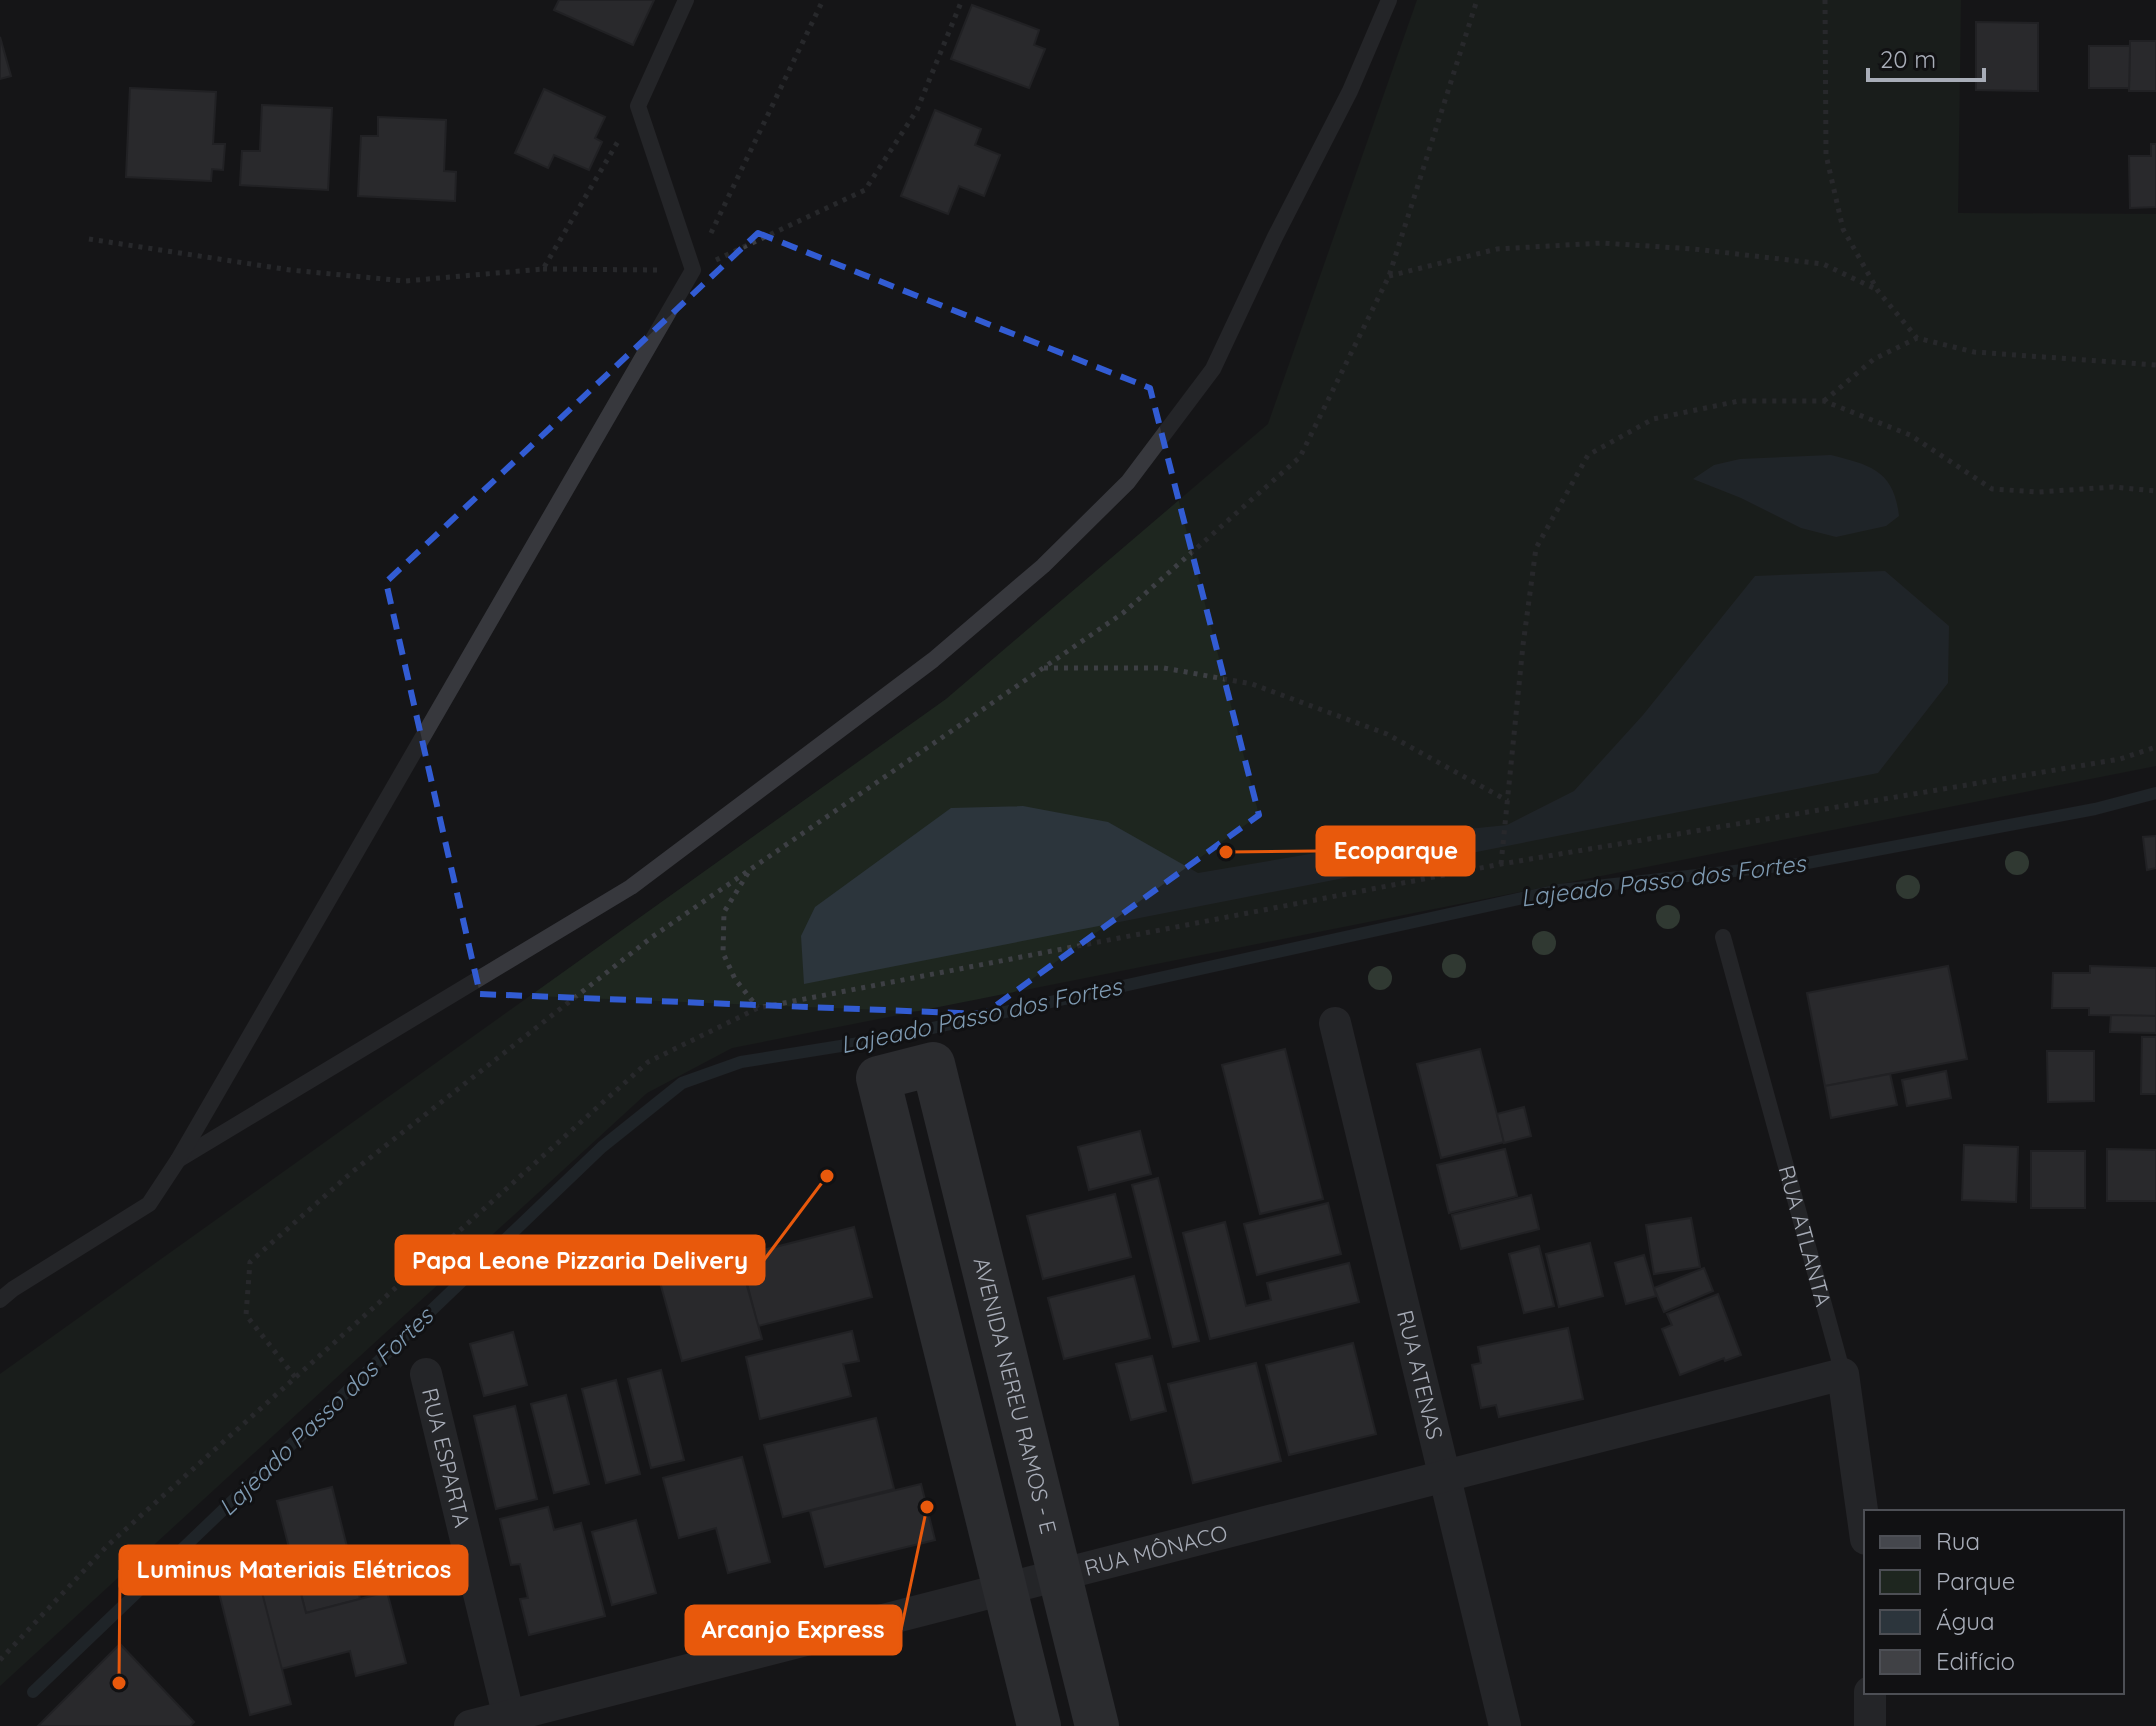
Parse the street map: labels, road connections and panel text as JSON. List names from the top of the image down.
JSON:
{
  "streets": {
    "street": [
      "RUA ATLANTA",
      "RUA ATENAS",
      "AVENIDA NEREU RAMOS - E",
      "RUA ESPARTA",
      "RUA MÔNACO"
    ]
  },
  "crossings": [
    ["RUA ATLANTA", "RUA MÔNACO"],
    ["RUA ATENAS", "RUA MÔNACO"],
    ["AVENIDA NEREU RAMOS - E", "RUA MÔNACO"],
    ["RUA ESPARTA", "RUA MÔNACO"]
  ],
  "water": ["Lajeado Passo dos Fortes"],
  "places": [
    "Ecoparque",
    "Papa Leone Pizzaria Delivery",
    "Arcanjo Express",
    "Luminus Materiais Elétricos"
  ],
  "legend": [
    "Rua",
    "Parque",
    "Água",
    "Edifício"
  ],
  "scale_bar": "20 m"
}
